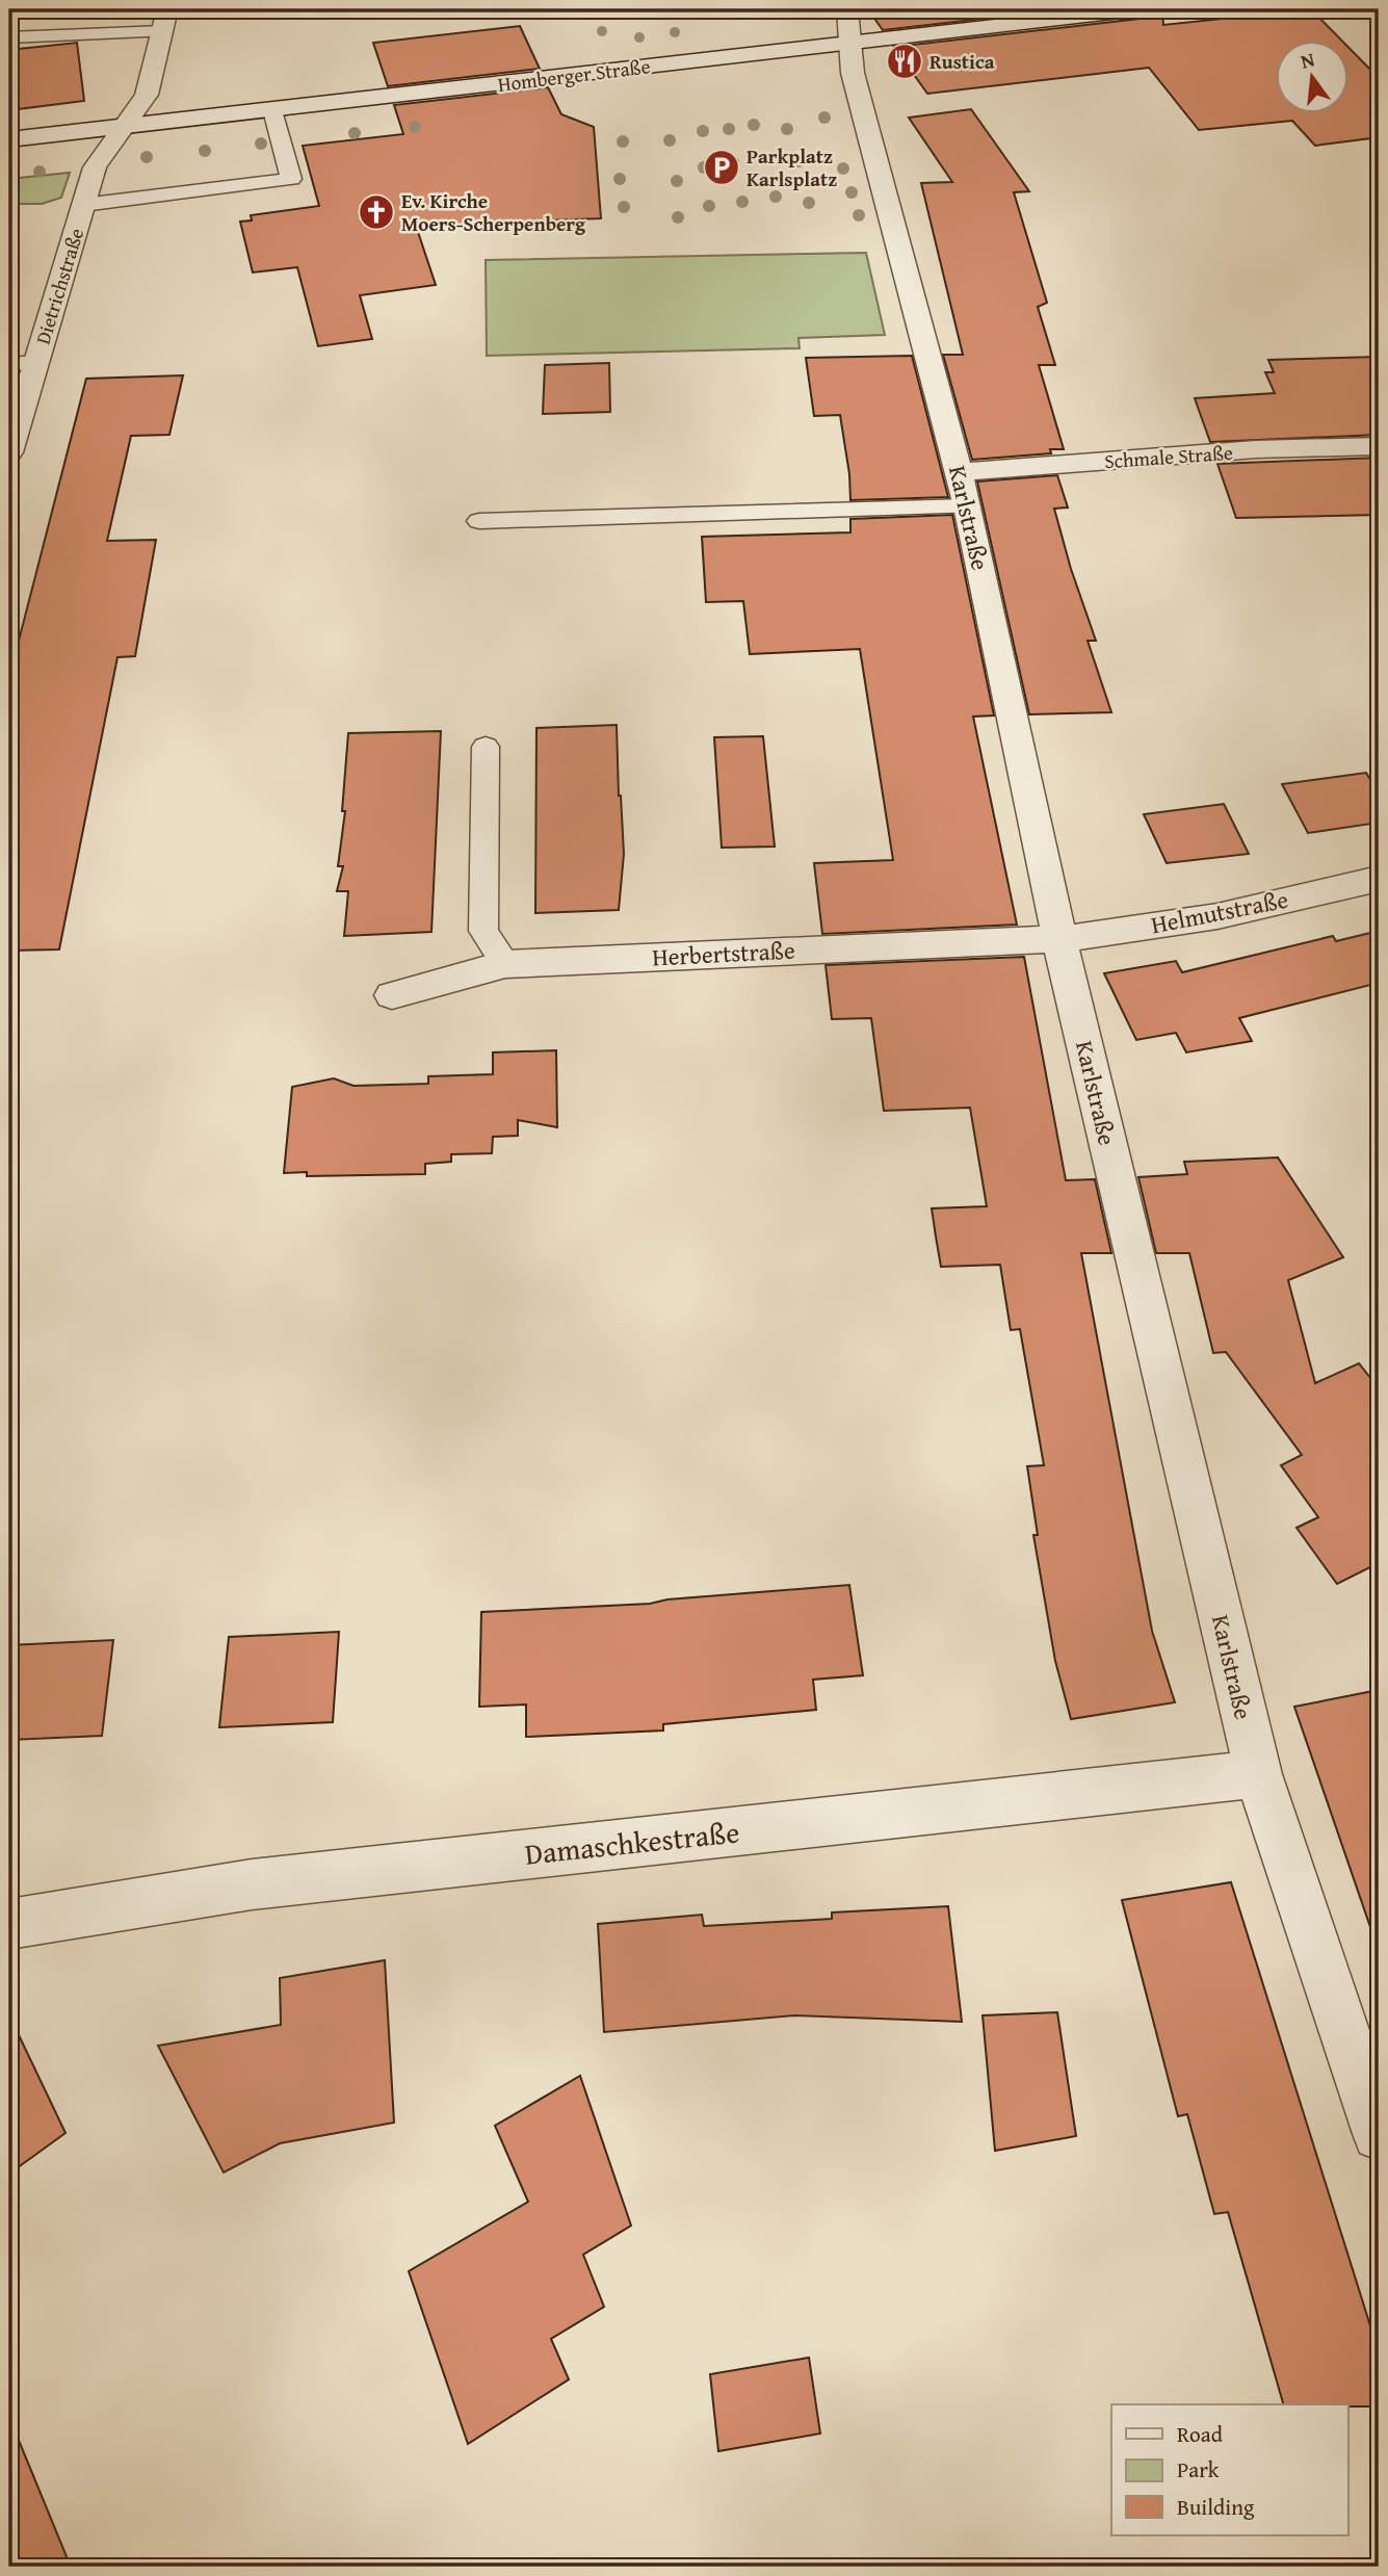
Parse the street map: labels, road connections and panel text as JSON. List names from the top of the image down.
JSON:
{
  "streets": {
    "street": [
      "Homberger Straße",
      "Dietrichstraße",
      "Schmale Straße",
      "Karlstraße",
      "Helmutstraße",
      "Herbertstraße",
      "Damaschkestraße"
    ]
  },
  "crossings": [
    ["Homberger Straße", "Dietrichstraße"],
    ["Homberger Straße", "Karlstraße"],
    ["Schmale Straße", "Karlstraße"],
    ["Karlstraße", "Helmutstraße"],
    ["Karlstraße", "Herbertstraße"],
    ["Karlstraße", "Damaschkestraße"],
    ["Helmutstraße", "Herbertstraße"]
  ],
  "places": {
    "restaurant": ["Rustica"],
    "parking": ["Parkplatz Karlsplatz"],
    "church": ["Ev. Kirche Moers-Scherpenberg"]
  },
  "legend": ["Road", "Park", "Building"],
  "north": "top"
}
